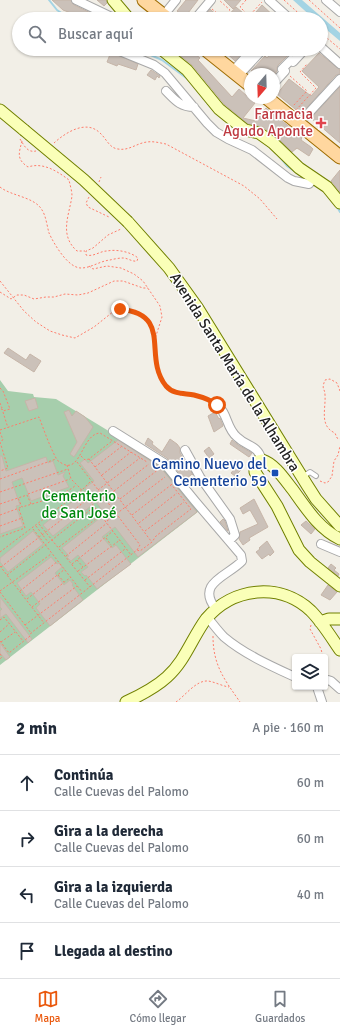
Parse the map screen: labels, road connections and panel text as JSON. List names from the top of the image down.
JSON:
{
  "streets": {
    "street": ["Avenida Santa María de la Alhambra"]
  },
  "parks": ["Cementerio de San José"],
  "places": {
    "health": ["Farmacia Agudo Aponte"],
    "transit": ["Camino Nuevo del Cementerio 59"]
  },
  "north": "bottom",
  "page": {
    "search": "Buscar aquí",
    "heading": ["2 min", "A pie · 160 m"],
    "list": [
      ["Continúa", "Calle Cuevas del Palomo", "60 m"],
      ["Gira a la derecha", "Calle Cuevas del Palomo", "60 m"],
      ["Gira a la izquierda", "Calle Cuevas del Palomo", "40 m"],
      "Llegada al destino"
    ],
    "nav": ["Mapa", "Cómo llegar", "Guardados"]
  }
}
